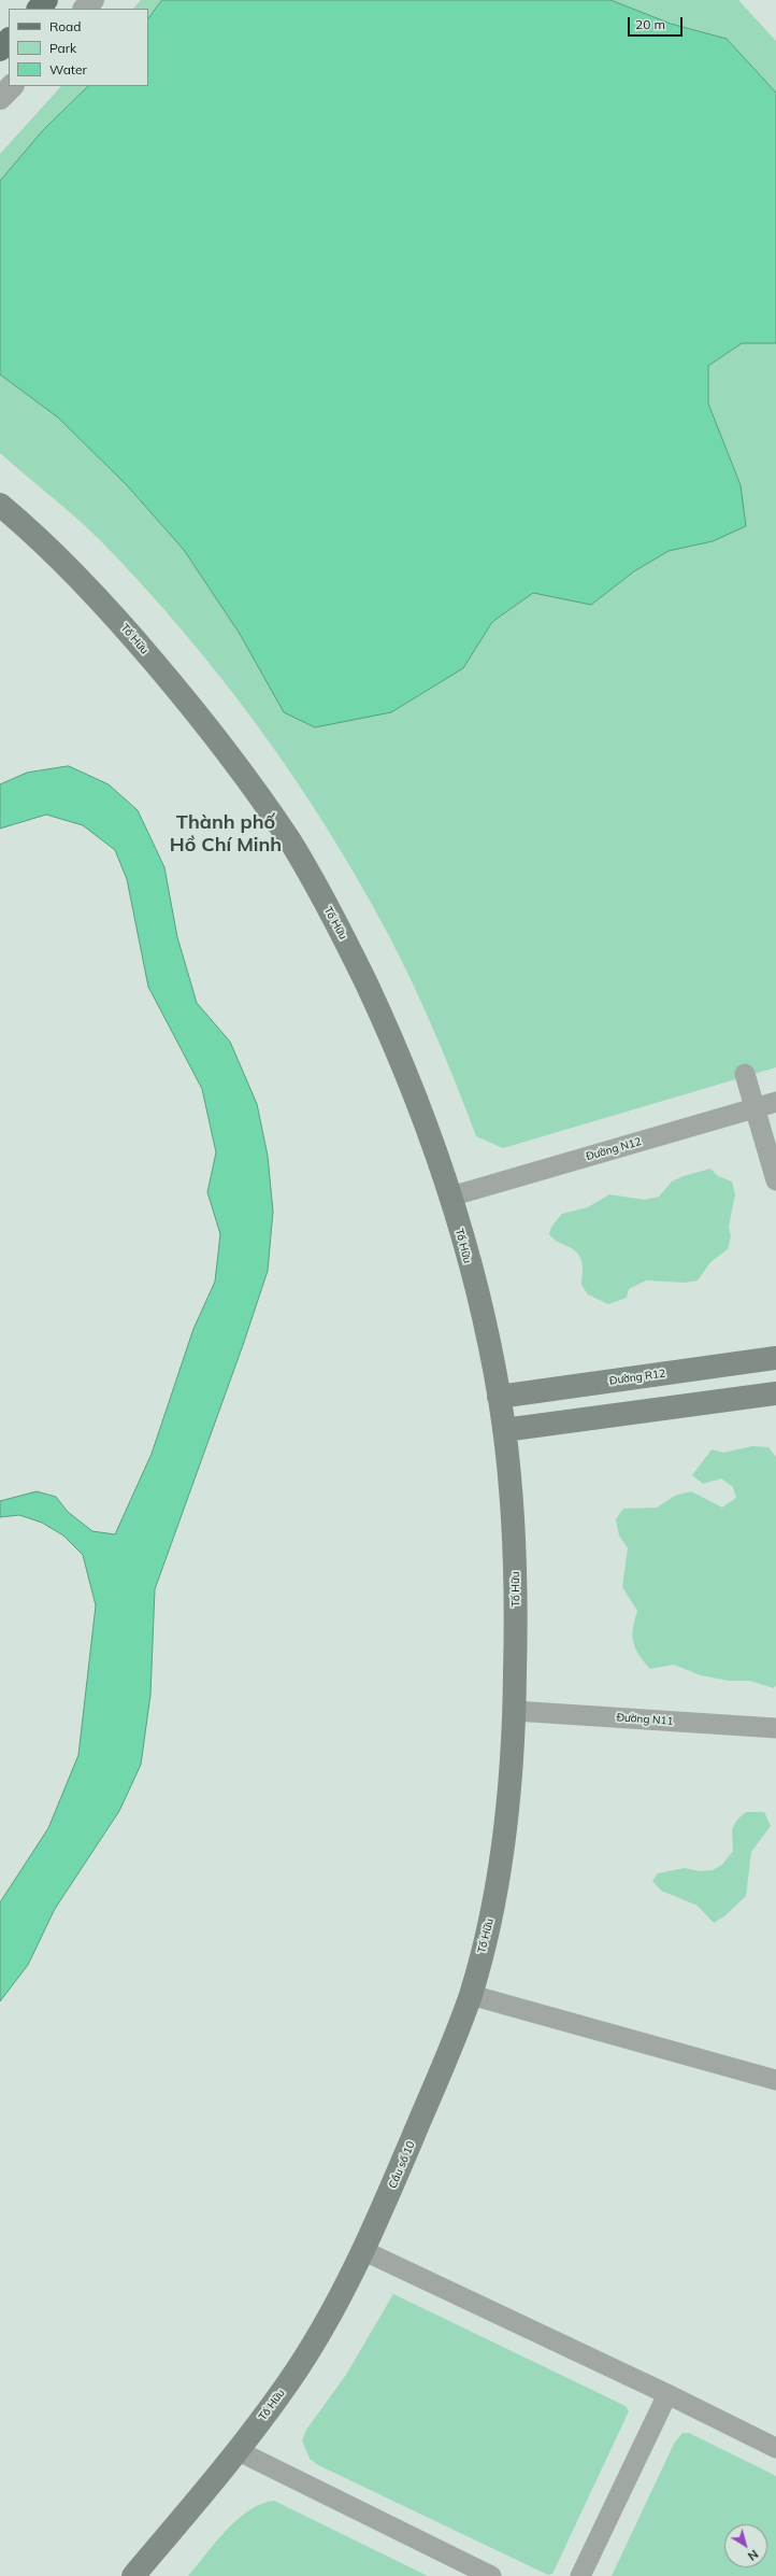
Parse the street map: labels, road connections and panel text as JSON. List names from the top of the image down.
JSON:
{
  "streets": {
    "main road": ["Tố Hữu", "Đường R12", "Cầu số 10"],
    "street": ["Đường N12", "Đường N11"]
  },
  "crossings": [
    ["Tố Hữu", "Đường N12"],
    ["Tố Hữu", "Đường R12"],
    ["Tố Hữu", "Đường N11"],
    ["Tố Hữu", "Cầu số 10"]
  ],
  "districts": ["Thành phố Hồ Chí Minh"],
  "legend": ["Road", "Park", "Water"],
  "scale_bar": "20 m",
  "north": "bottom right"
}
